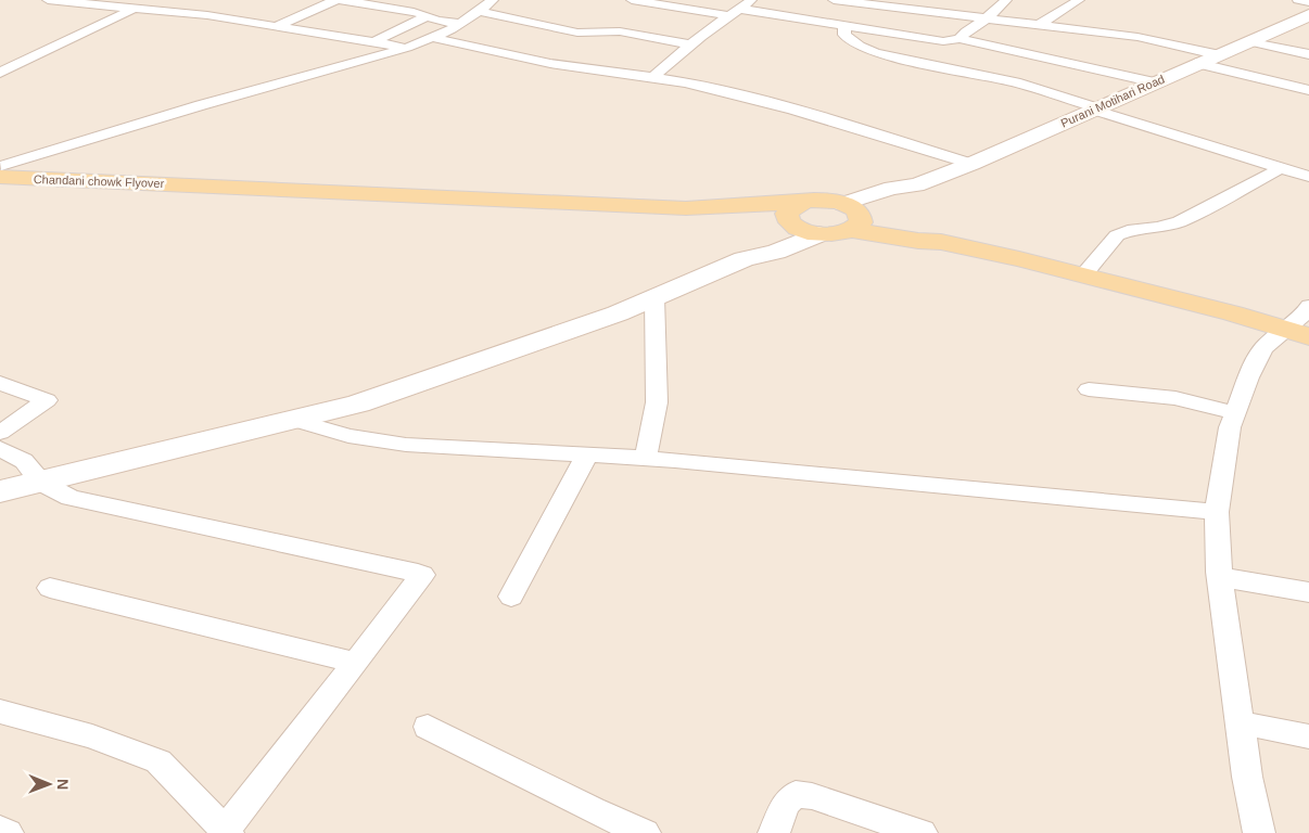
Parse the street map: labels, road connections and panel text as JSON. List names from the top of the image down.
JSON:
{
  "streets": {
    "main road": ["Purani Motihari Road", "Chandani chowk Flyover"]
  },
  "north": "right"
}
